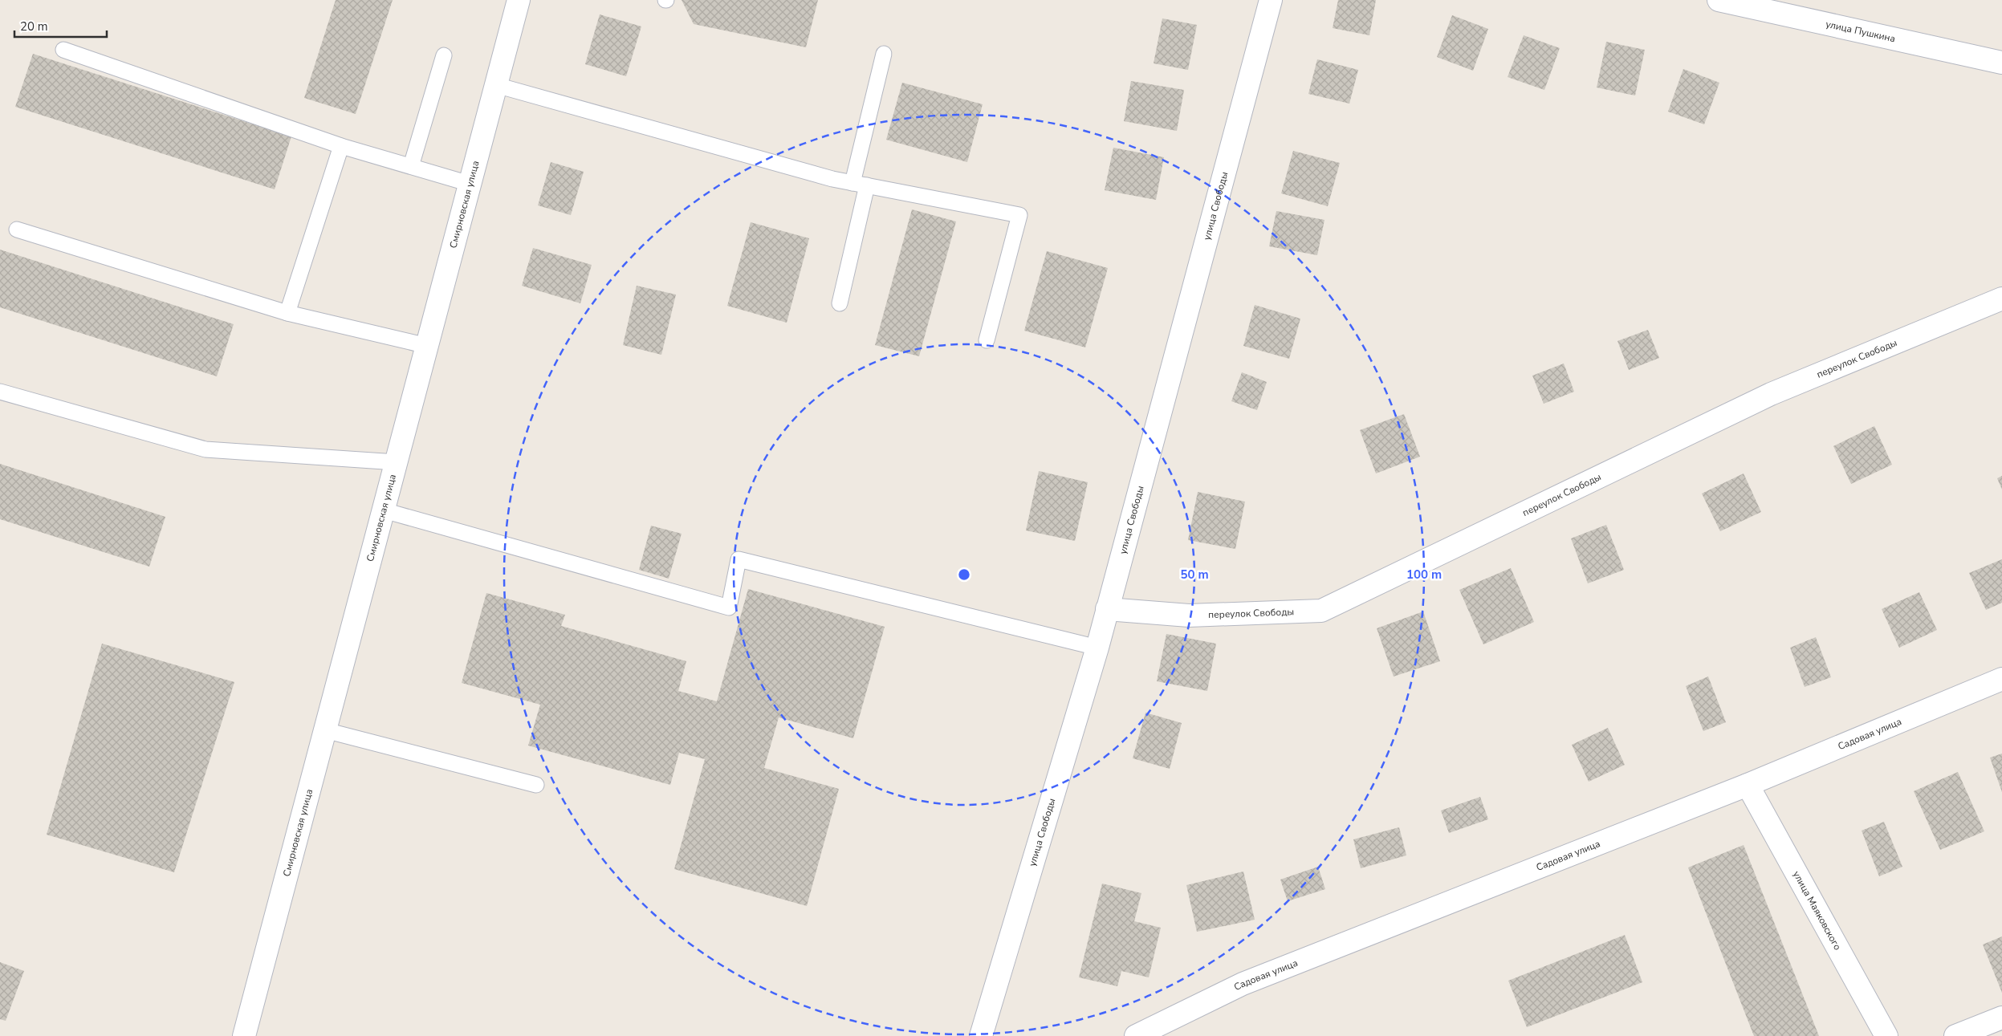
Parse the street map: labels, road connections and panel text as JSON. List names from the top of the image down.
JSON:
{
  "streets": {
    "street": [
      "улица Пушкина",
      "Смирновская улица",
      "улица Свободы",
      "переулок Свободы",
      "Садовая улица",
      "улица Маяковского"
    ]
  },
  "crossings": [
    ["улица Свободы", "переулок Свободы"],
    ["Садовая улица", "улица Маяковского"]
  ],
  "scale_bar": "20 m",
  "rings": ["50 m", "100 m"]
}
